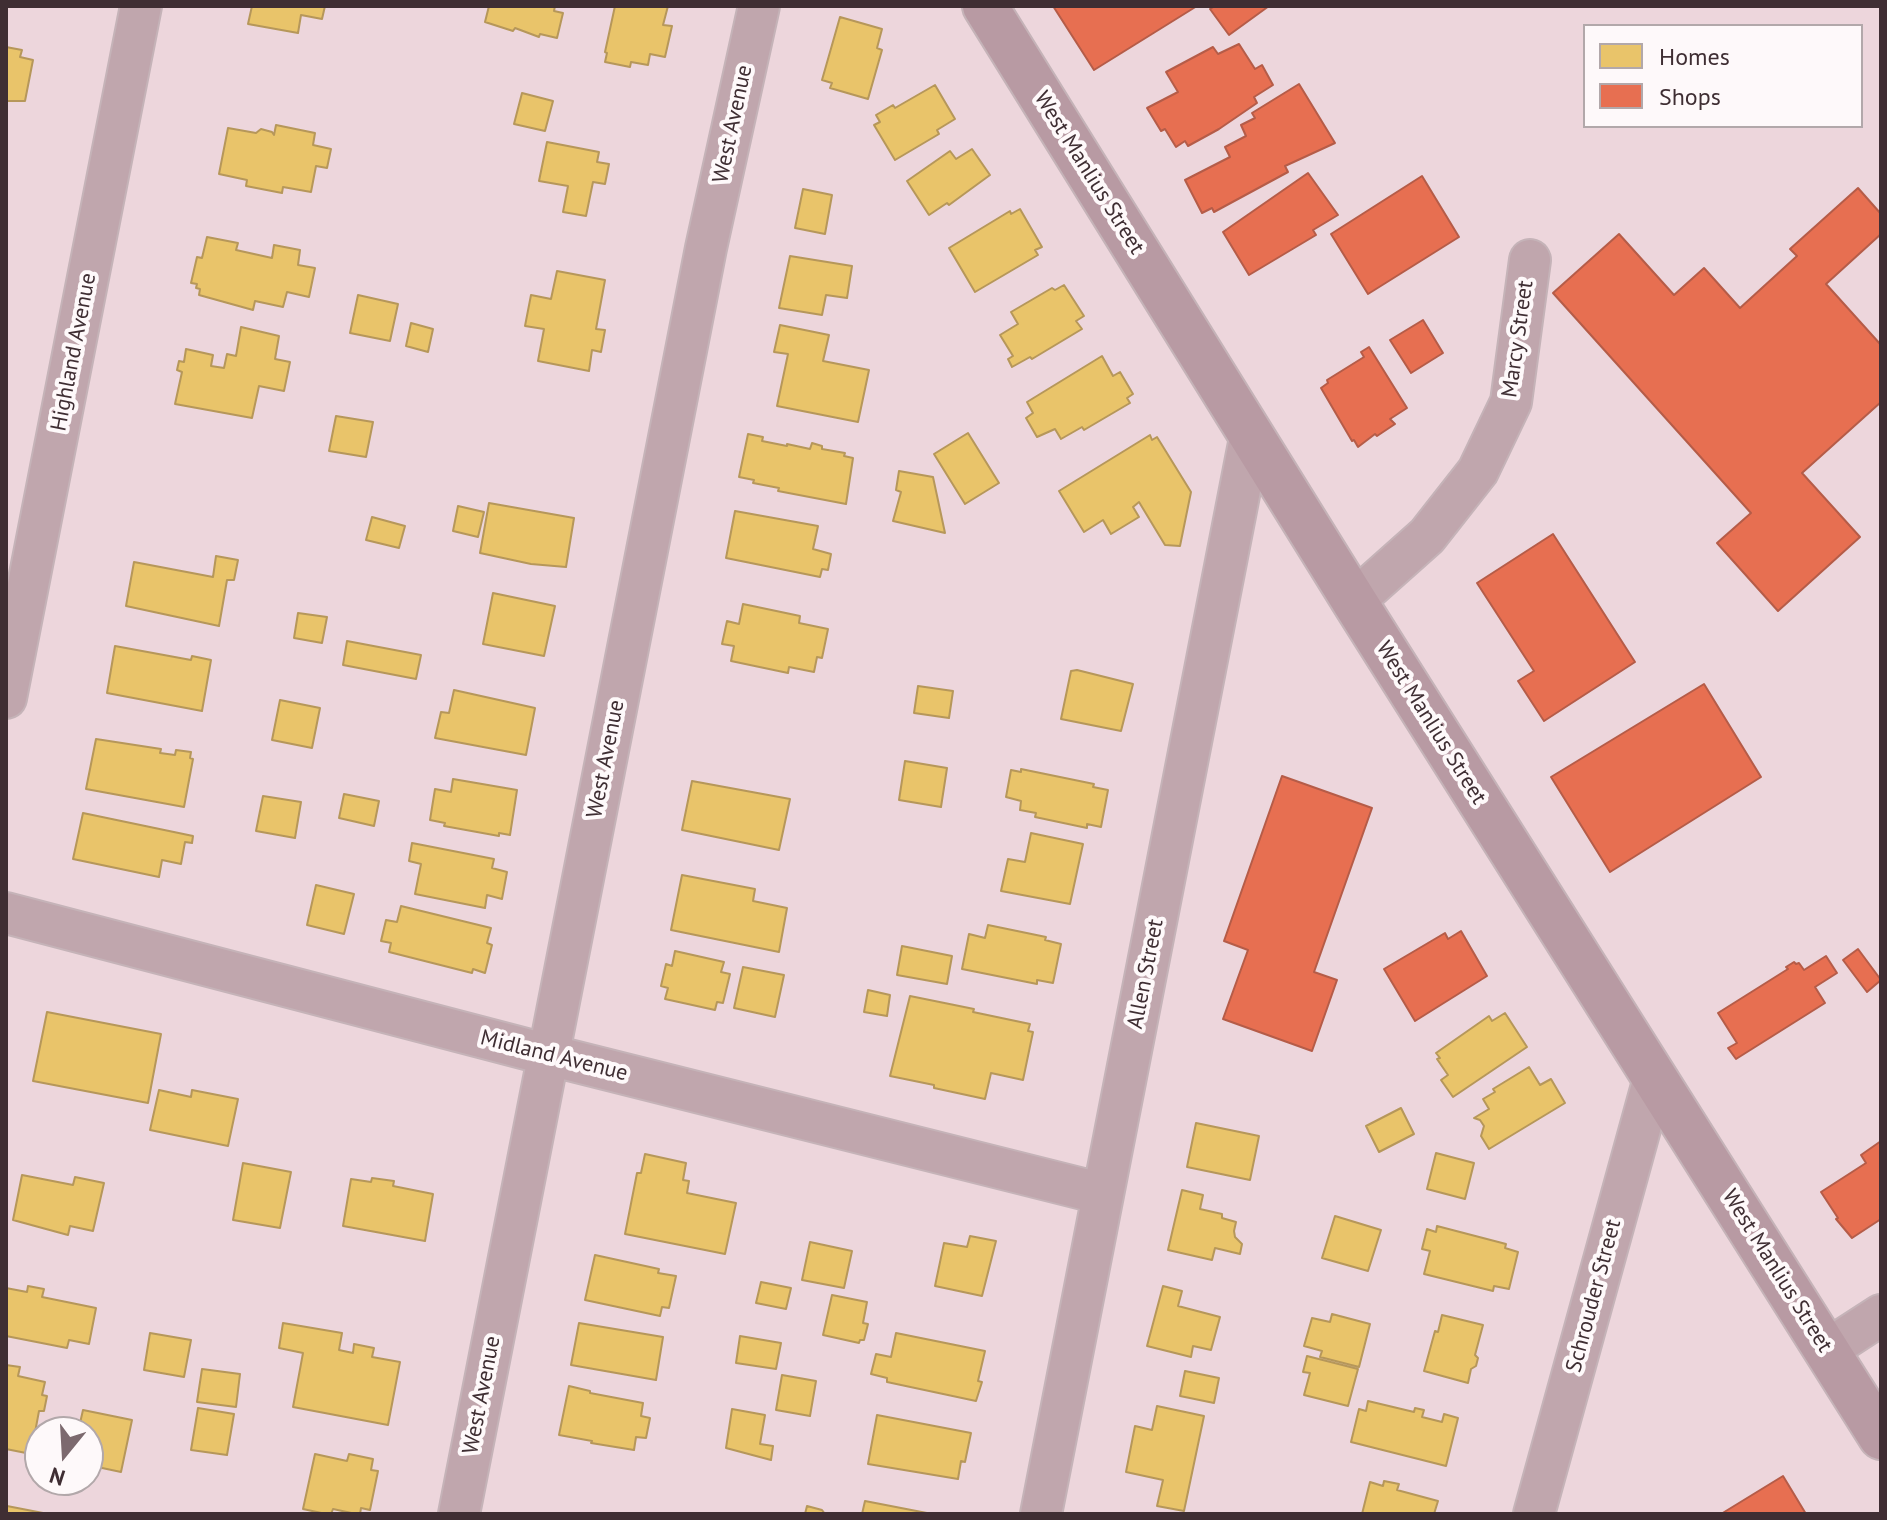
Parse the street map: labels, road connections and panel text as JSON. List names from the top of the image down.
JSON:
{
  "streets": {
    "main road": ["West Manlius Street"],
    "street": [
      "West Avenue",
      "Marcy Street",
      "Highland Avenue",
      "Allen Street",
      "Midland Avenue",
      "Schrouder Street"
    ]
  },
  "crossings": [
    ["West Avenue", "Midland Avenue"],
    ["West Manlius Street", "Marcy Street"],
    ["West Manlius Street", "Allen Street"],
    ["West Manlius Street", "Schrouder Street"],
    ["Allen Street", "Midland Avenue"]
  ],
  "legend": ["Homes", "Shops"],
  "north": "bottom"
}
